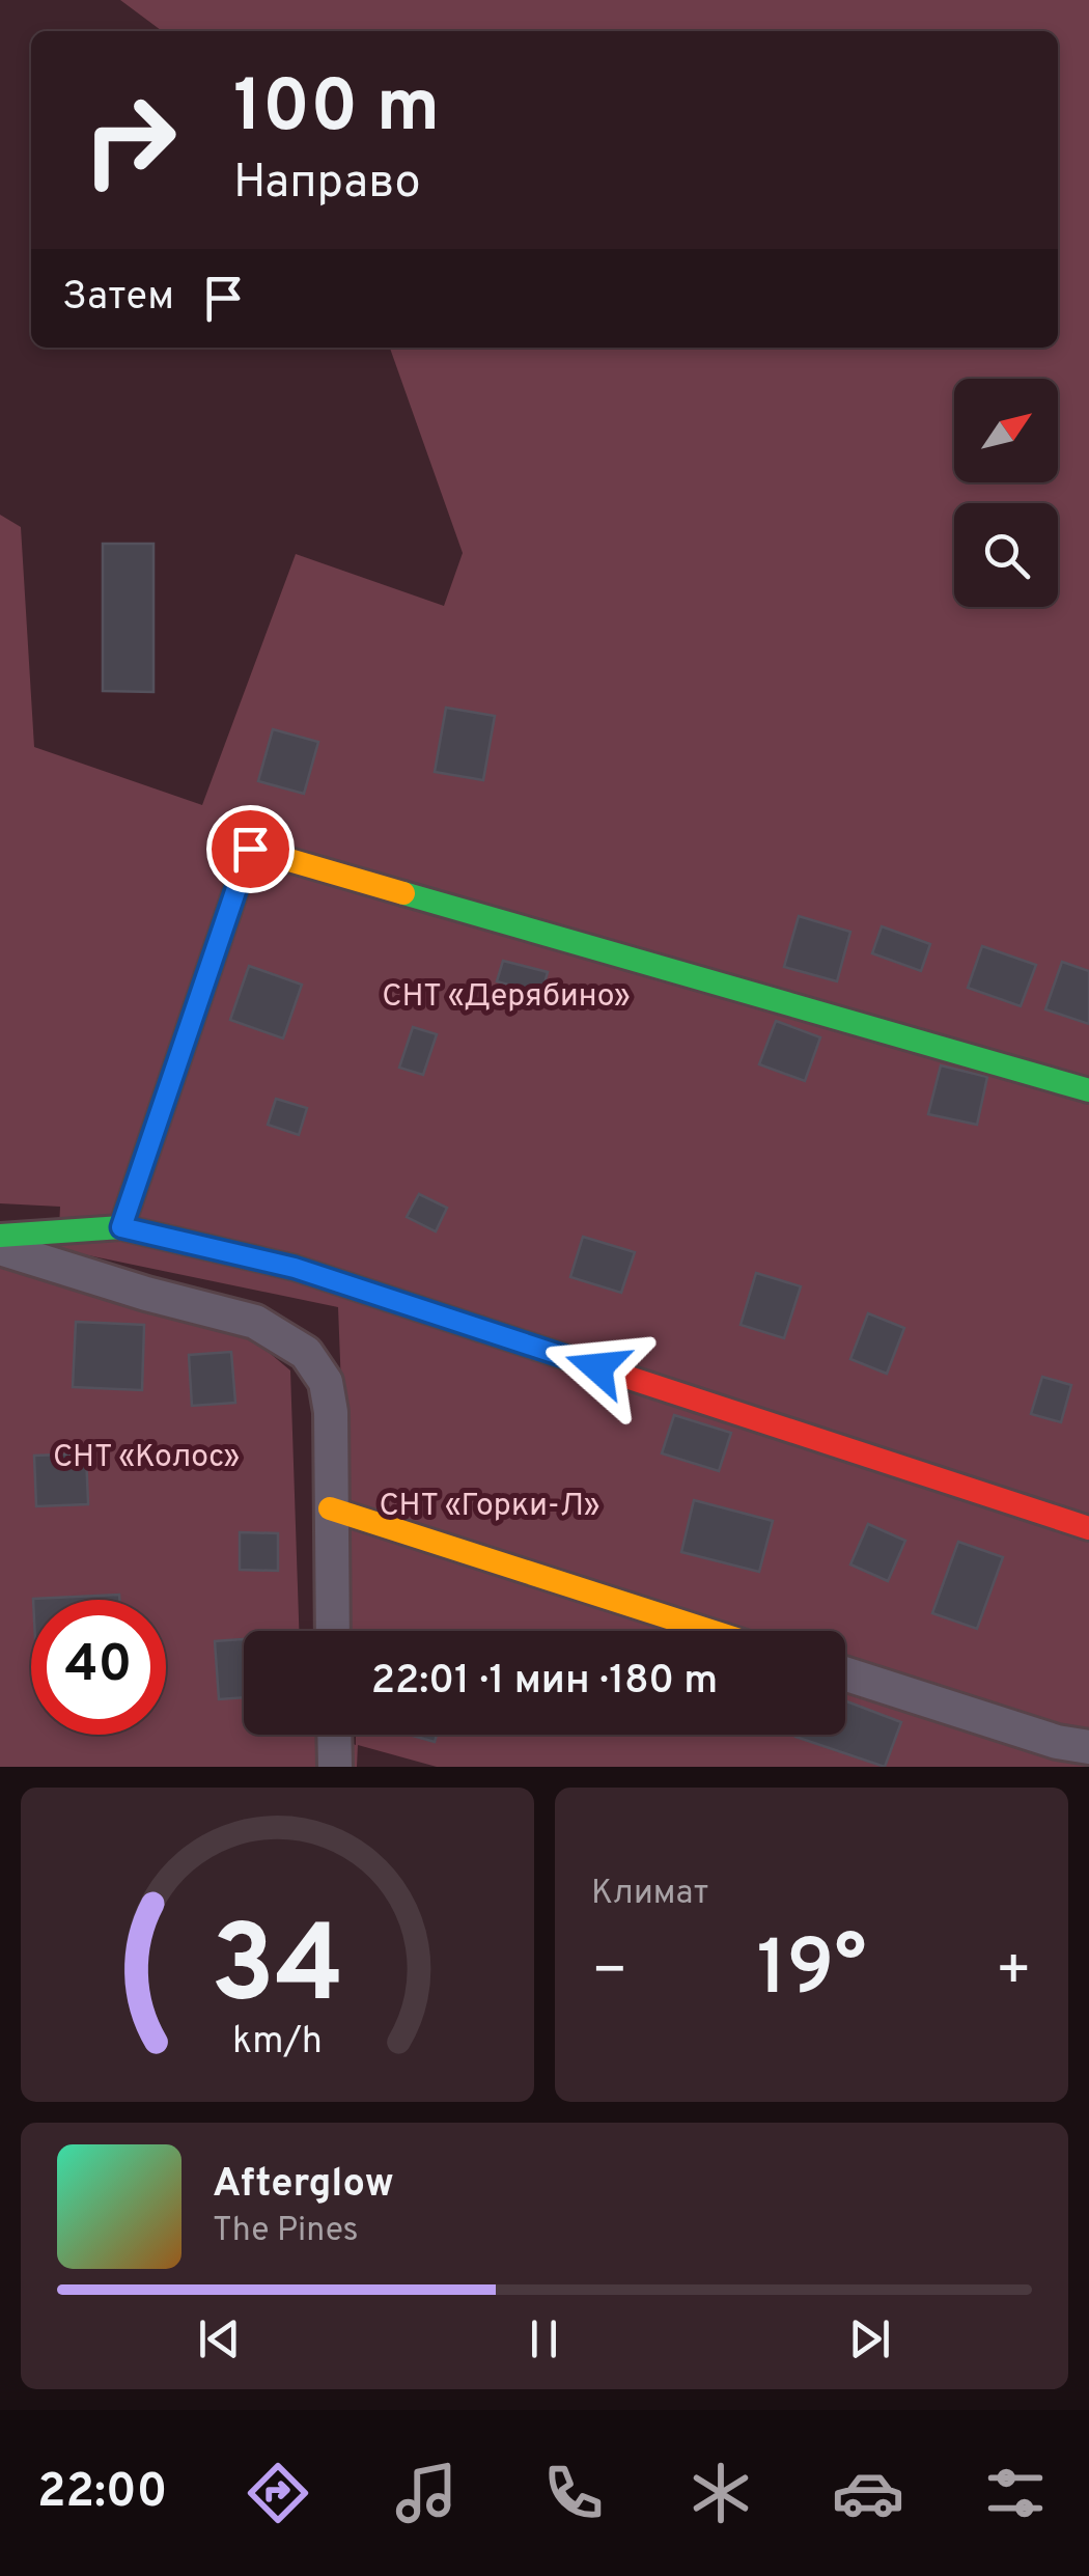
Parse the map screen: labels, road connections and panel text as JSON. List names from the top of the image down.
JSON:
{
  "parks": ["СНТ «Дерябино»", "СНТ «Колос»", "СНТ «Горки-Л»"],
  "north": "top right",
  "page": {
    "turn": ["100 m", "Направо"],
    "then": "Затем",
    "limit": "40",
    "trip": "22:01 · 1 мин · 180 m",
    "tile": "Климат",
    "heat": ["−", "19°", "+"],
    "song": ["Afterglow", "The Pines"],
    "tabs": "22:00",
    "gauge": ["34", "km/h"]
  }
}
